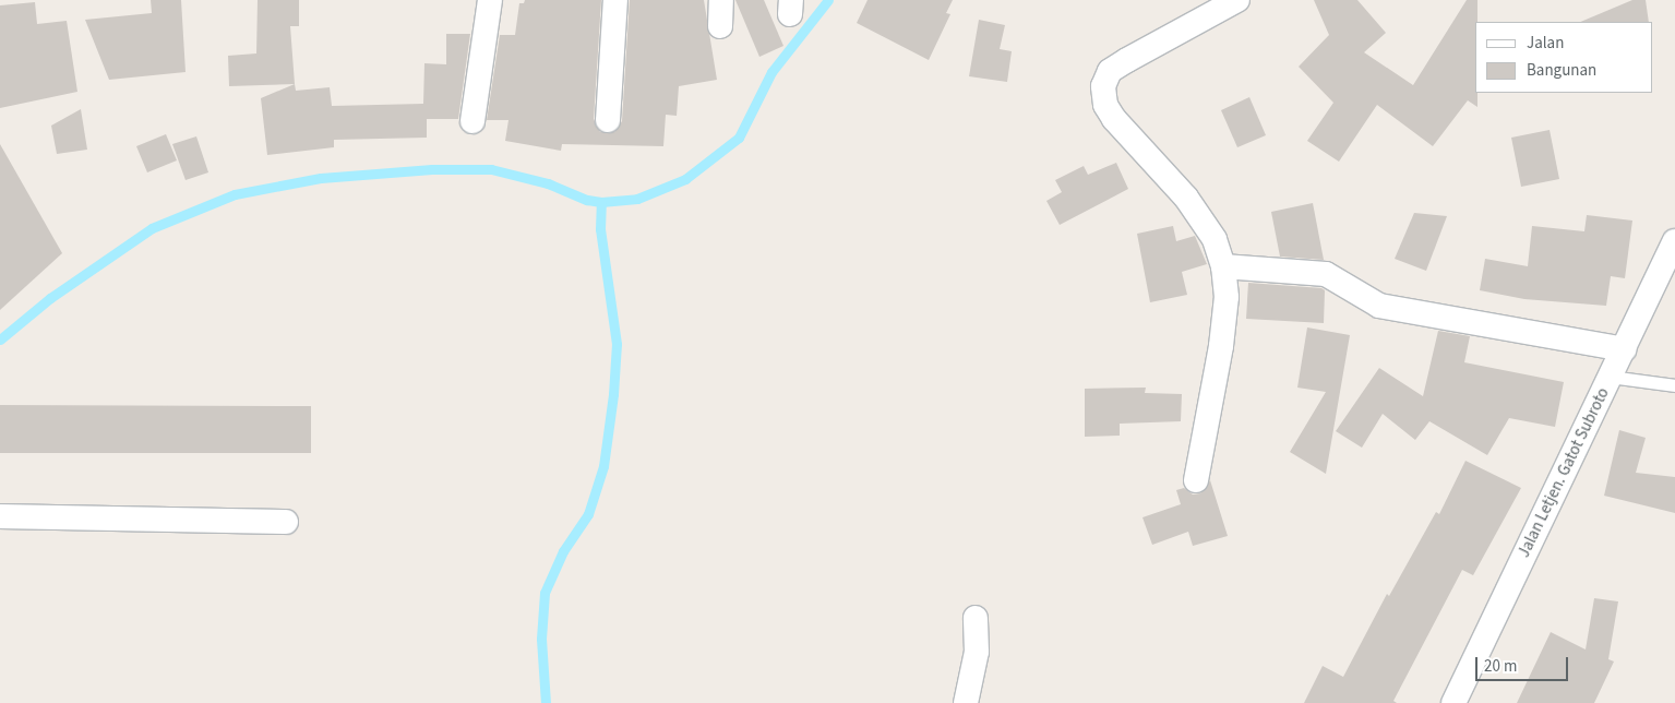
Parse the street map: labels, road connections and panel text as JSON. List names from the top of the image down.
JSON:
{
  "streets": {
    "street": ["Jalan Letjen. Gatot Subroto"]
  },
  "legend": ["Jalan", "Bangunan"],
  "scale_bar": "20 m"
}
